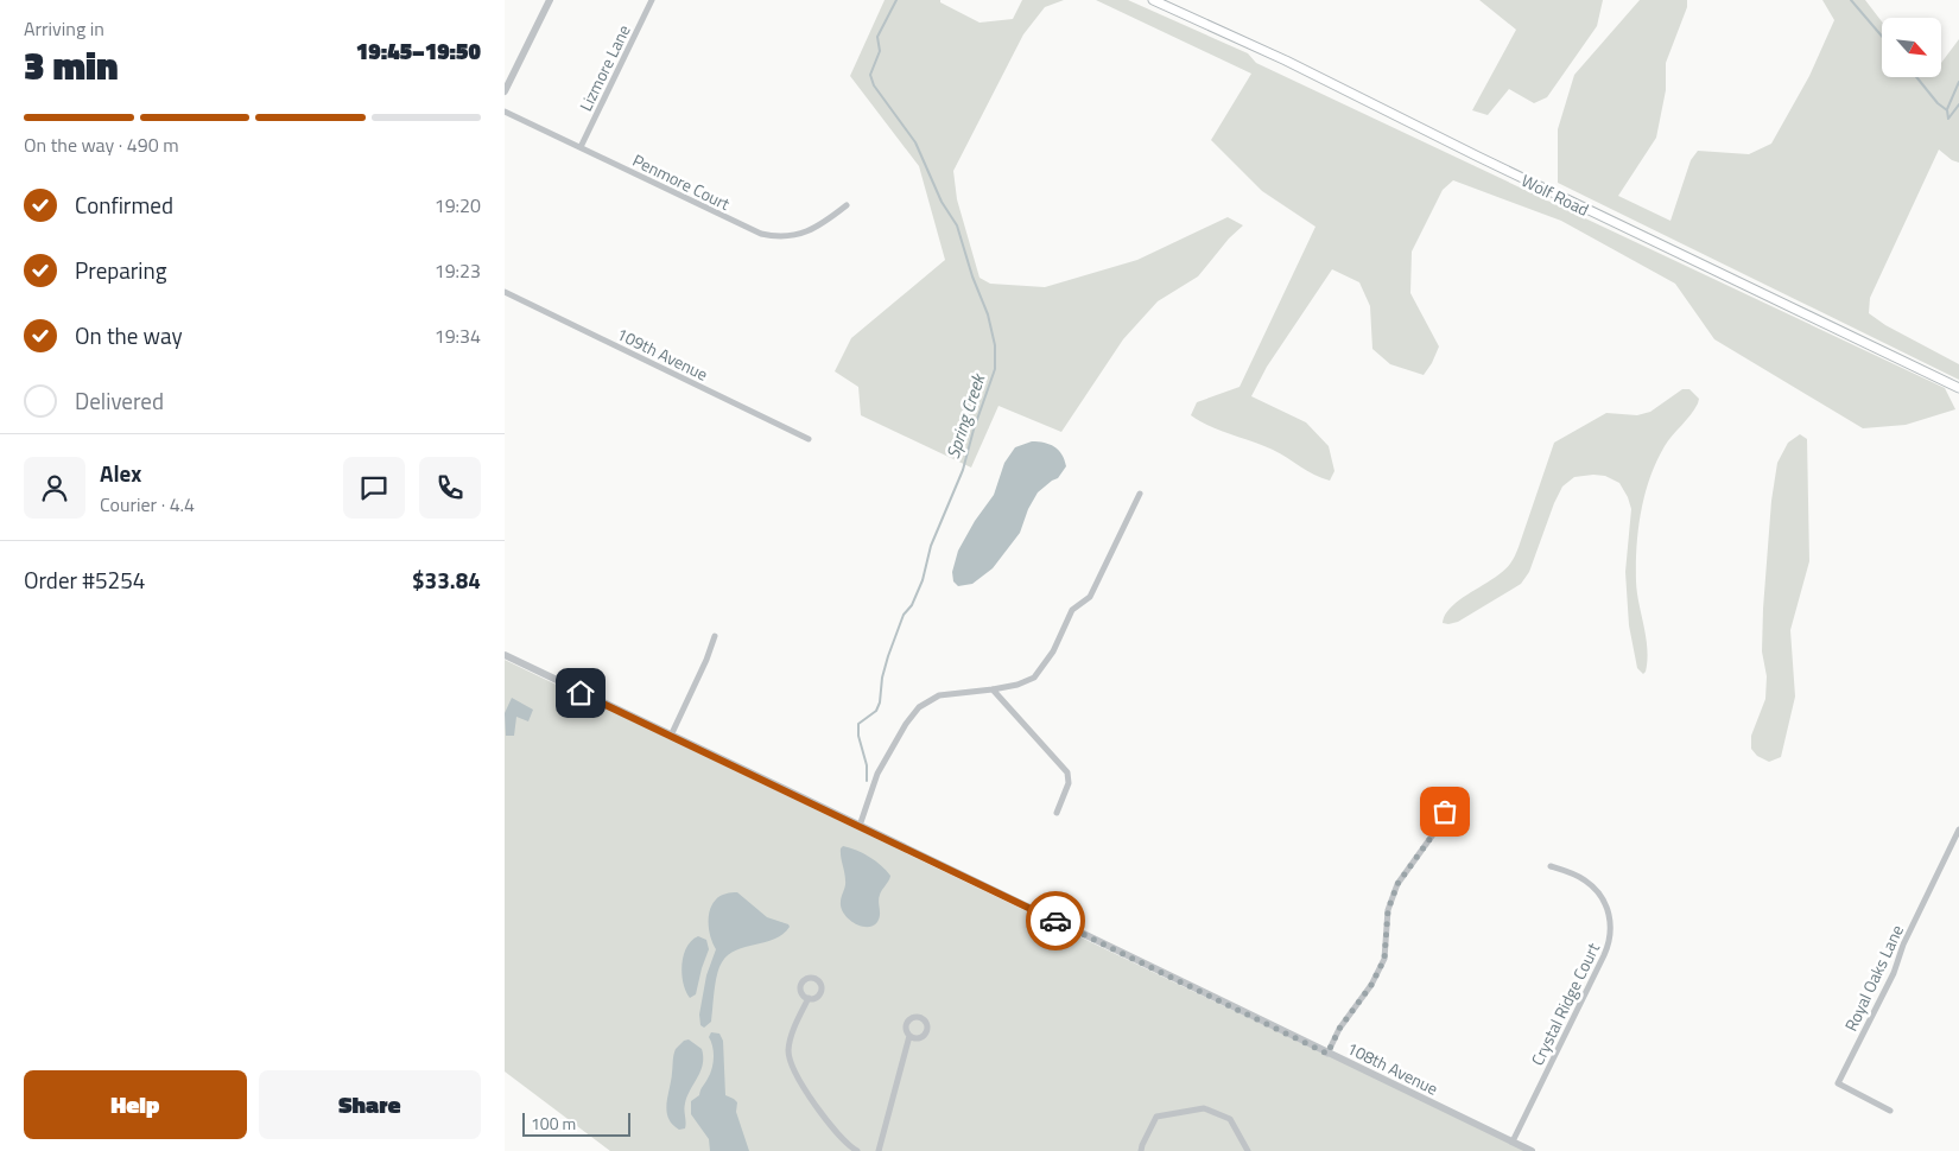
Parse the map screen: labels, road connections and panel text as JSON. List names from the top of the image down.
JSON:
{
  "streets": {
    "main road": ["Wolf Road"],
    "street": [
      "Lizmore Lane",
      "Penmore Court",
      "109th Avenue",
      "Royal Oaks Lane",
      "Crystal Ridge Court",
      "108th Avenue"
    ]
  },
  "crossings": [
    ["Lizmore Lane", "Penmore Court"],
    ["Crystal Ridge Court", "108th Avenue"]
  ],
  "water": ["Spring Creek"],
  "scale_bar": "100 m",
  "north": "bottom right",
  "page": {
    "heading": ["3 min", "Arriving in", "19:45–19:50"],
    "panel": [
      "Alex",
      "Courier · 4.4",
      "Order #5254",
      "$33.84"
    ],
    "bar": "On the way · 490 m",
    "list": [
      ["Confirmed", "19:20"],
      ["Preparing", "19:23"],
      ["On the way", "19:34"],
      "Delivered"
    ],
    "buttons": ["Help", "Share"],
    "scale": "100 m"
  }
}
